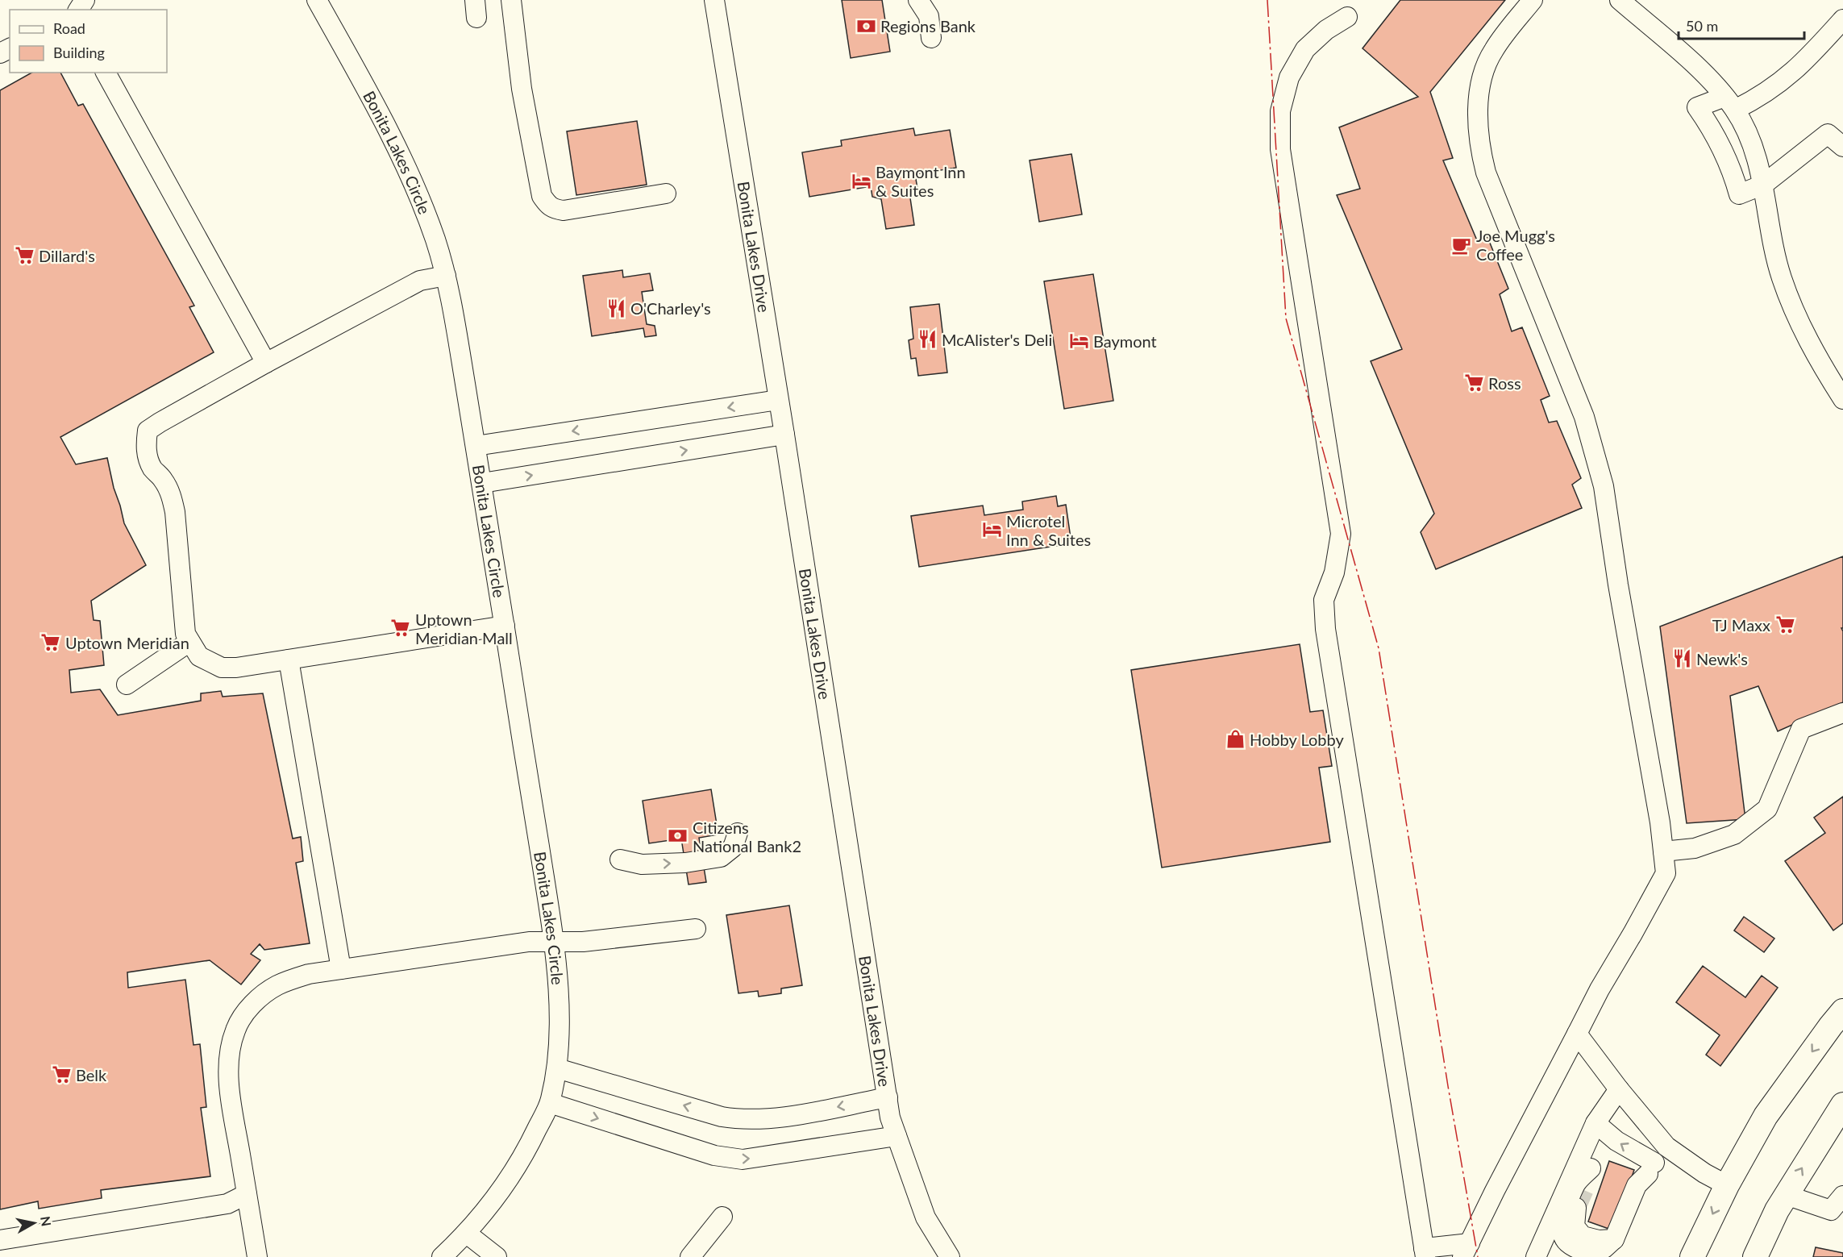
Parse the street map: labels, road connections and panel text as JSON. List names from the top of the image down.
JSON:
{
  "streets": {
    "street": ["Bonita Lakes Circle", "Bonita Lakes Drive"]
  },
  "places": {
    "bank": ["Regions Bank", "Citizens National Bank2"],
    "hotel": ["Baymont Inn & Suites", "Baymont", "Microtel Inn & Suites"],
    "cafe": ["Joe Mugg's Coffee"],
    "supermarket": [
      "Dillard's",
      "Ross",
      "TJ Maxx",
      "Uptown Meridian Mall",
      "Uptown Meridian",
      "Belk"
    ],
    "restaurant": ["O'Charley's", "McAlister's Deli", "Newk's"],
    "shop": ["Hobby Lobby"]
  },
  "legend": ["Road", "Building"],
  "scale_bar": "50 m",
  "north": "right"
}
